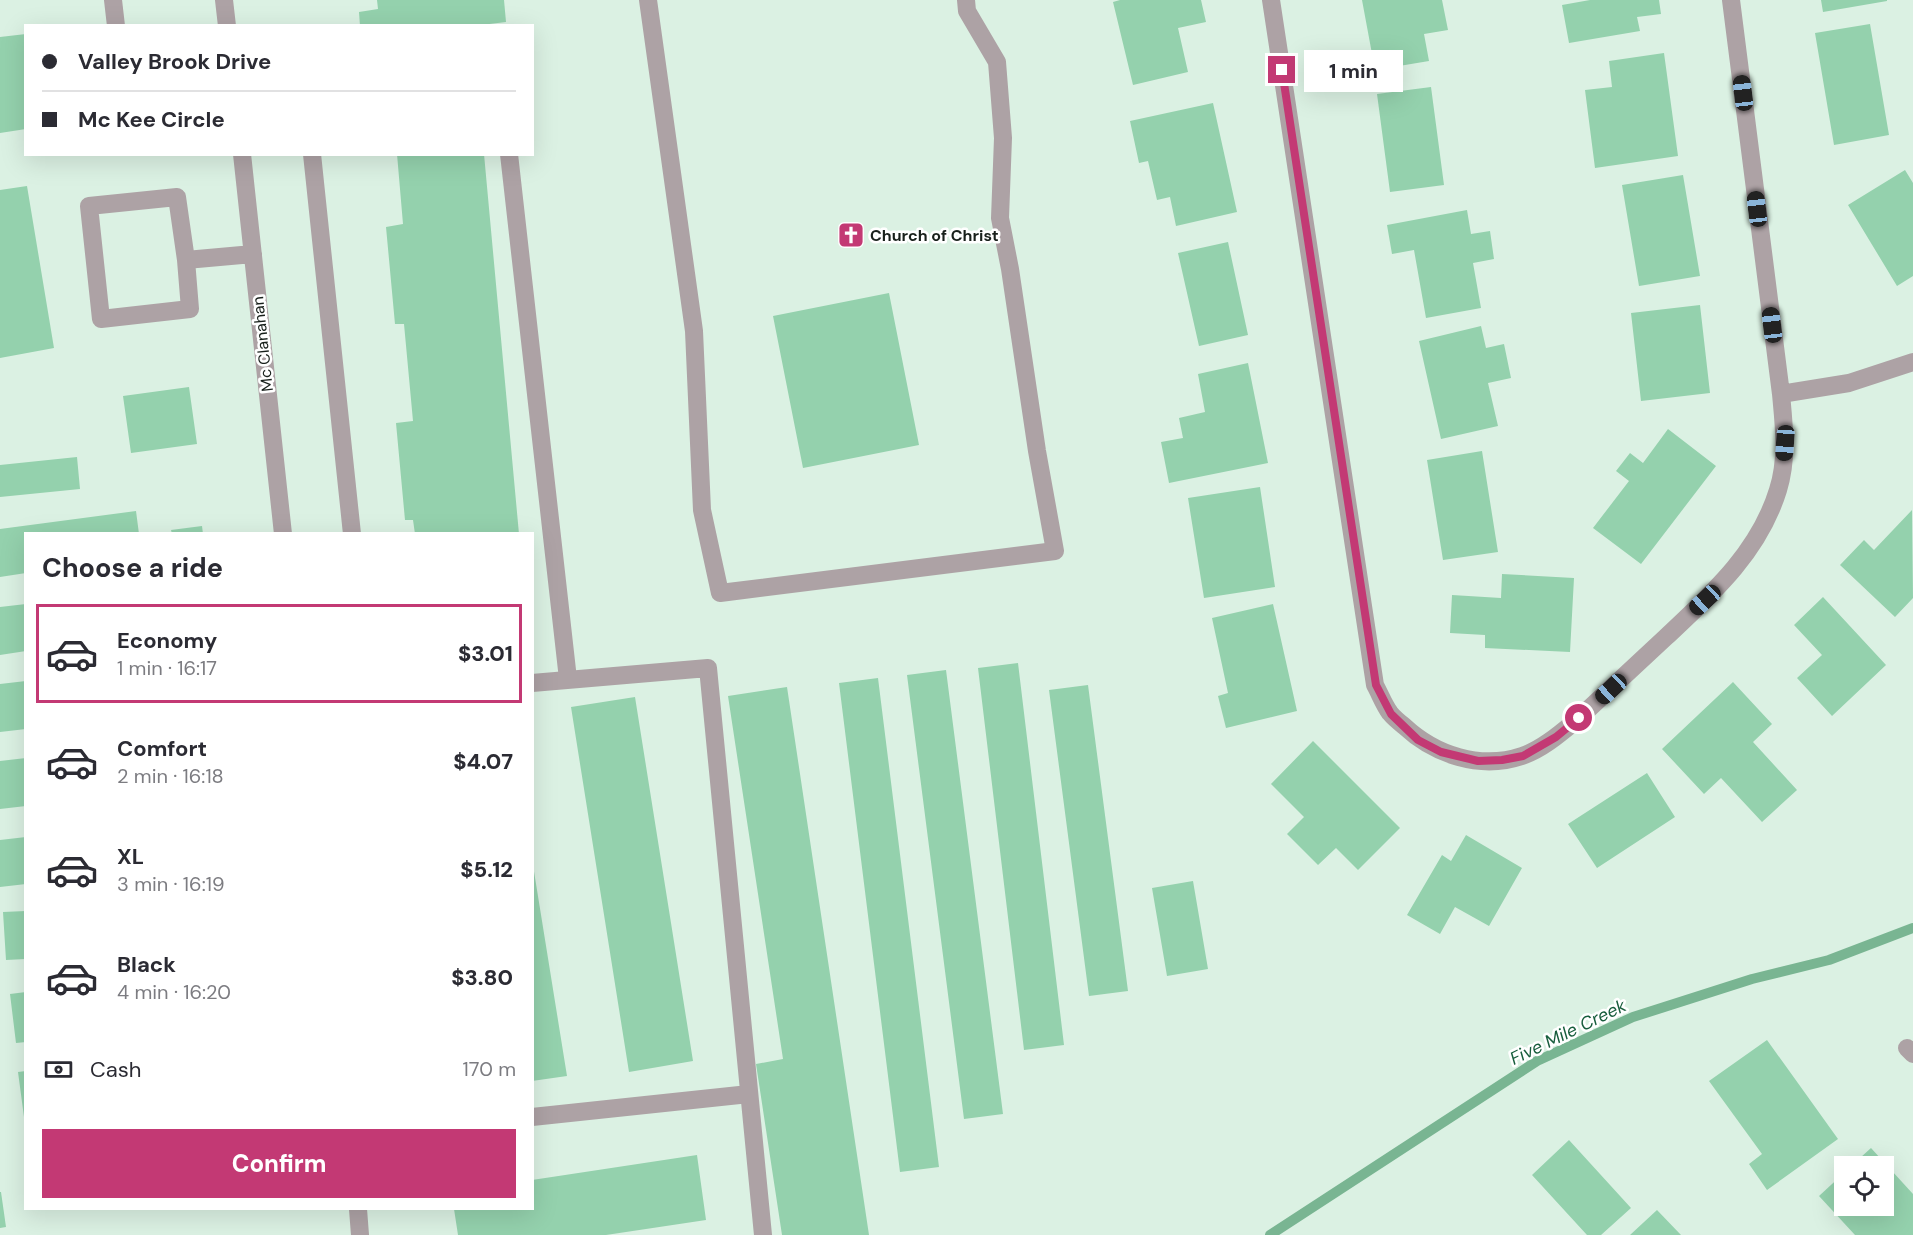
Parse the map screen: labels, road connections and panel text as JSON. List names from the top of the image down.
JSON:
{
  "streets": {
    "street": ["Mc Clanahan"]
  },
  "water": ["Five Mile Creek"],
  "places": {
    "church": ["Church of Christ"]
  },
  "page": {
    "banner": ["Valley Brook Drive", "Mc Kee Circle"],
    "bubble": "1 min",
    "heading": "Choose a ride",
    "list": [
      {
        "name": "Economy",
        "note": "1 min · 16:17",
        "value": "$3.01"
      },
      {
        "name": "Comfort",
        "note": "2 min · 16:18",
        "value": "$4.07"
      },
      {
        "name": "XL",
        "note": "3 min · 16:19",
        "value": "$5.12"
      },
      {
        "name": "Black",
        "note": "4 min · 16:20",
        "value": "$3.80"
      }
    ],
    "pay": ["Cash", "170 m"],
    "buttons": "Confirm"
  }
}
